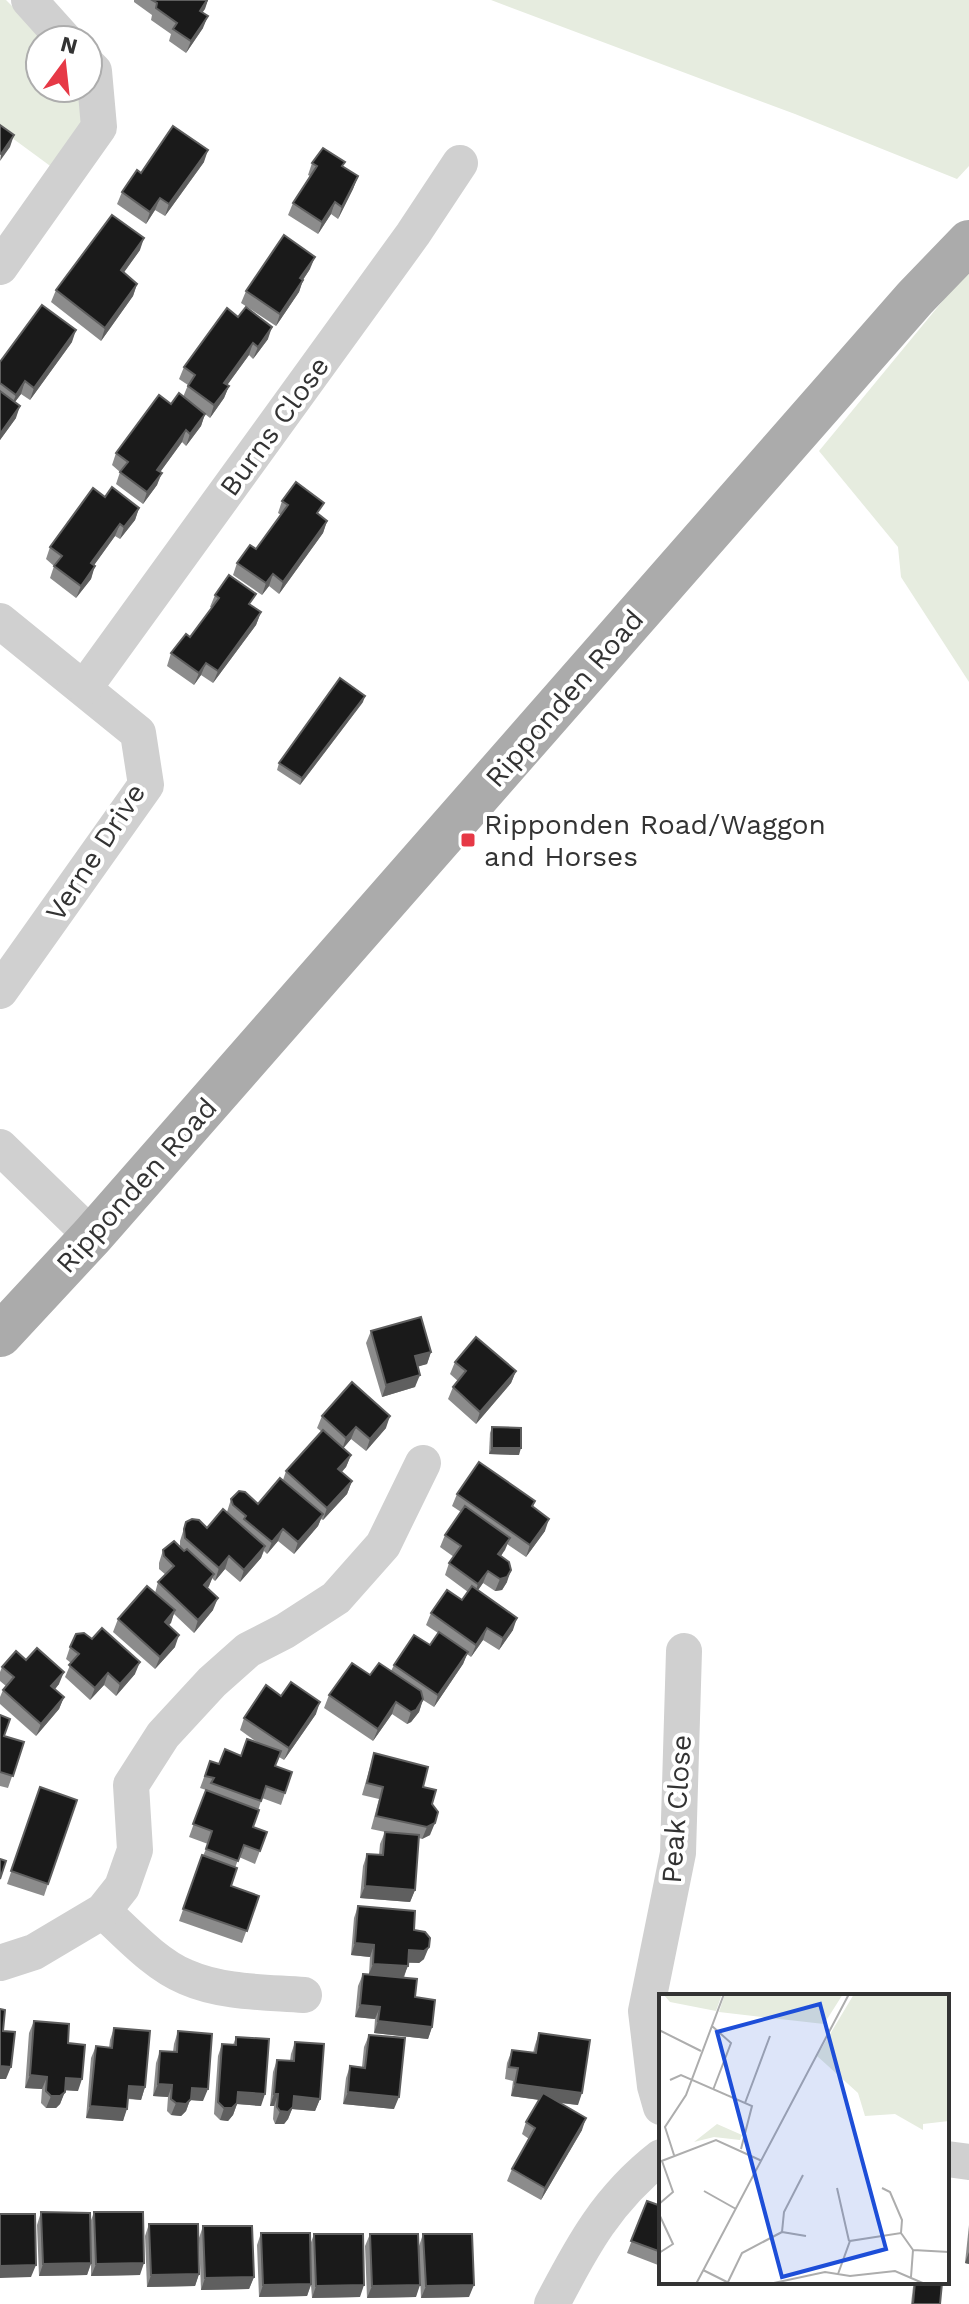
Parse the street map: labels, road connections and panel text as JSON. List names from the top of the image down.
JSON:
{
  "streets": {
    "main road": ["Ripponden Road"],
    "street": ["Burns Close", "Verne Drive", "Peak Close"]
  },
  "crossings": [
    ["Burns Close", "Verne Drive"]
  ],
  "places": {
    "transit": ["Ripponden Road/Waggon and Horses"]
  },
  "north": "top"
}
